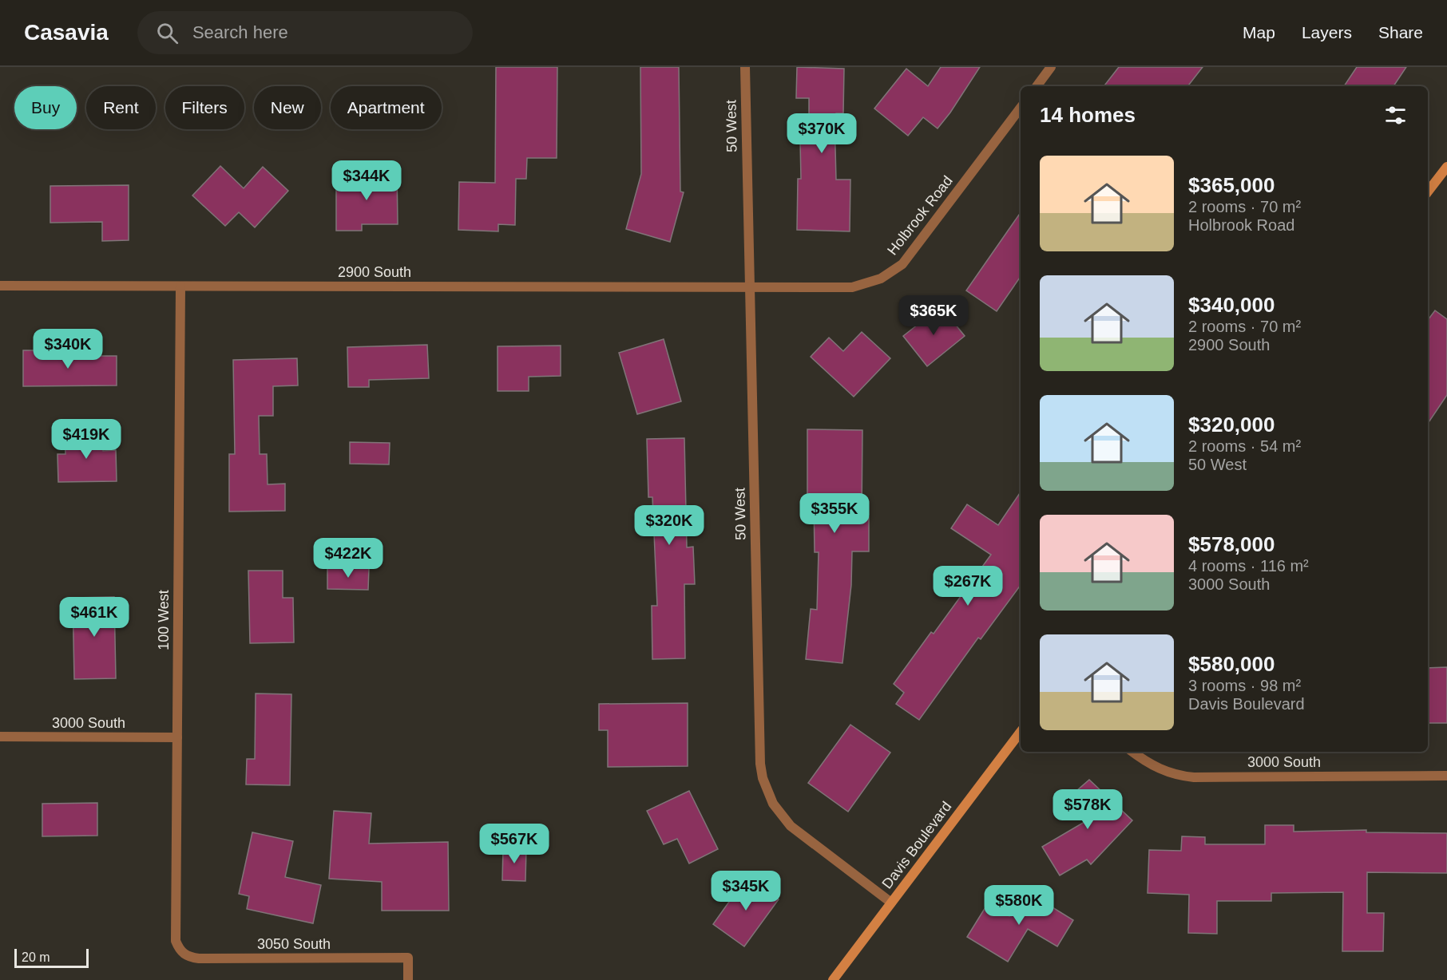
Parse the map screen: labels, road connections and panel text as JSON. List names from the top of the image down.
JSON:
{
  "streets": {
    "street": [
      "50 West",
      "Holbrook Road",
      "2900 South",
      "100 West",
      "3000 South",
      "Davis Boulevard",
      "3050 South"
    ]
  },
  "crossings": [
    ["50 West", "Holbrook Road"],
    ["50 West", "2900 South"],
    ["50 West", "Davis Boulevard"],
    ["Holbrook Road", "2900 South"],
    ["2900 South", "100 West"],
    ["100 West", "3000 South"],
    ["100 West", "3050 South"]
  ],
  "scale_bar": "20 m",
  "page": {
    "header": "Casavia",
    "search": "Search here",
    "nav": ["Map", "Layers", "Share"],
    "chip": [
      "Buy",
      "Rent",
      "Filters",
      "New",
      "Apartment"
    ],
    "heading": "14 homes",
    "price": [
      "$370K",
      "$344K",
      "$365K",
      "$340K",
      "$419K",
      "$355K",
      "$320K",
      "$422K",
      "$267K",
      "$461K",
      "$578K",
      "$567K",
      "$345K",
      "$580K"
    ],
    "list": [
      {
        "name": "$365,000",
        "note": "2 rooms · 70 m² · Holbrook Road"
      },
      {
        "name": "$340,000",
        "note": "2 rooms · 70 m² · 2900 South"
      },
      {
        "name": "$320,000",
        "note": "2 rooms · 54 m² · 50 West"
      },
      {
        "name": "$578,000",
        "note": "4 rooms · 116 m² · 3000 South"
      },
      {
        "name": "$580,000",
        "note": "3 rooms · 98 m² · Davis Boulevard"
      }
    ],
    "scale": "20 m"
  }
}
